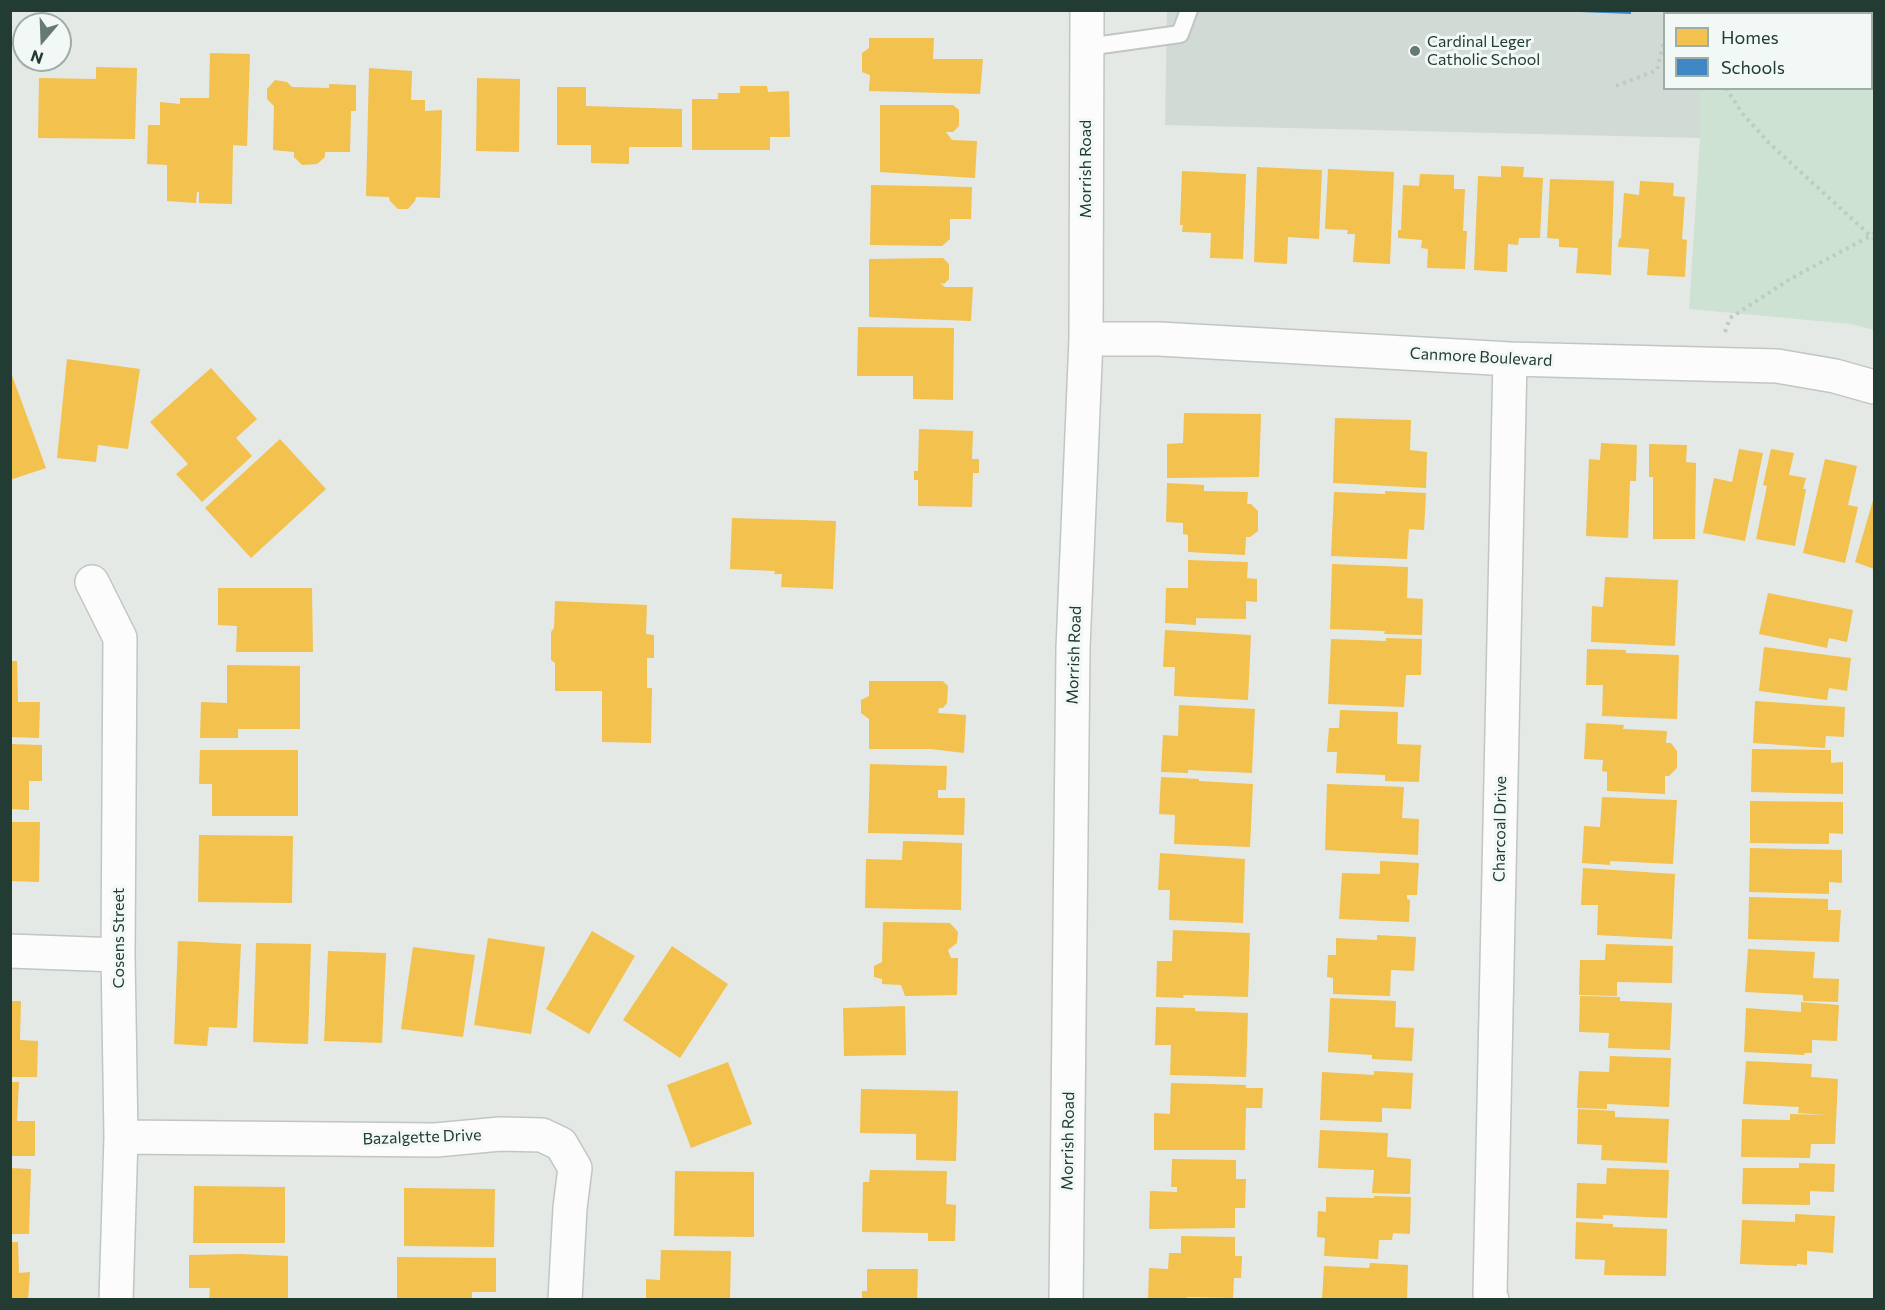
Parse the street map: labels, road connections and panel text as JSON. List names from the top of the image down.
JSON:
{
  "streets": {
    "street": [
      "Morrish Road",
      "Canmore Boulevard",
      "Charcoal Drive",
      "Cosens Street",
      "Bazalgette Drive"
    ]
  },
  "crossings": [
    ["Morrish Road", "Canmore Boulevard"],
    ["Canmore Boulevard", "Charcoal Drive"],
    ["Cosens Street", "Bazalgette Drive"]
  ],
  "places": ["Cardinal Leger Catholic School"],
  "legend": ["Homes", "Schools"],
  "north": "bottom"
}
